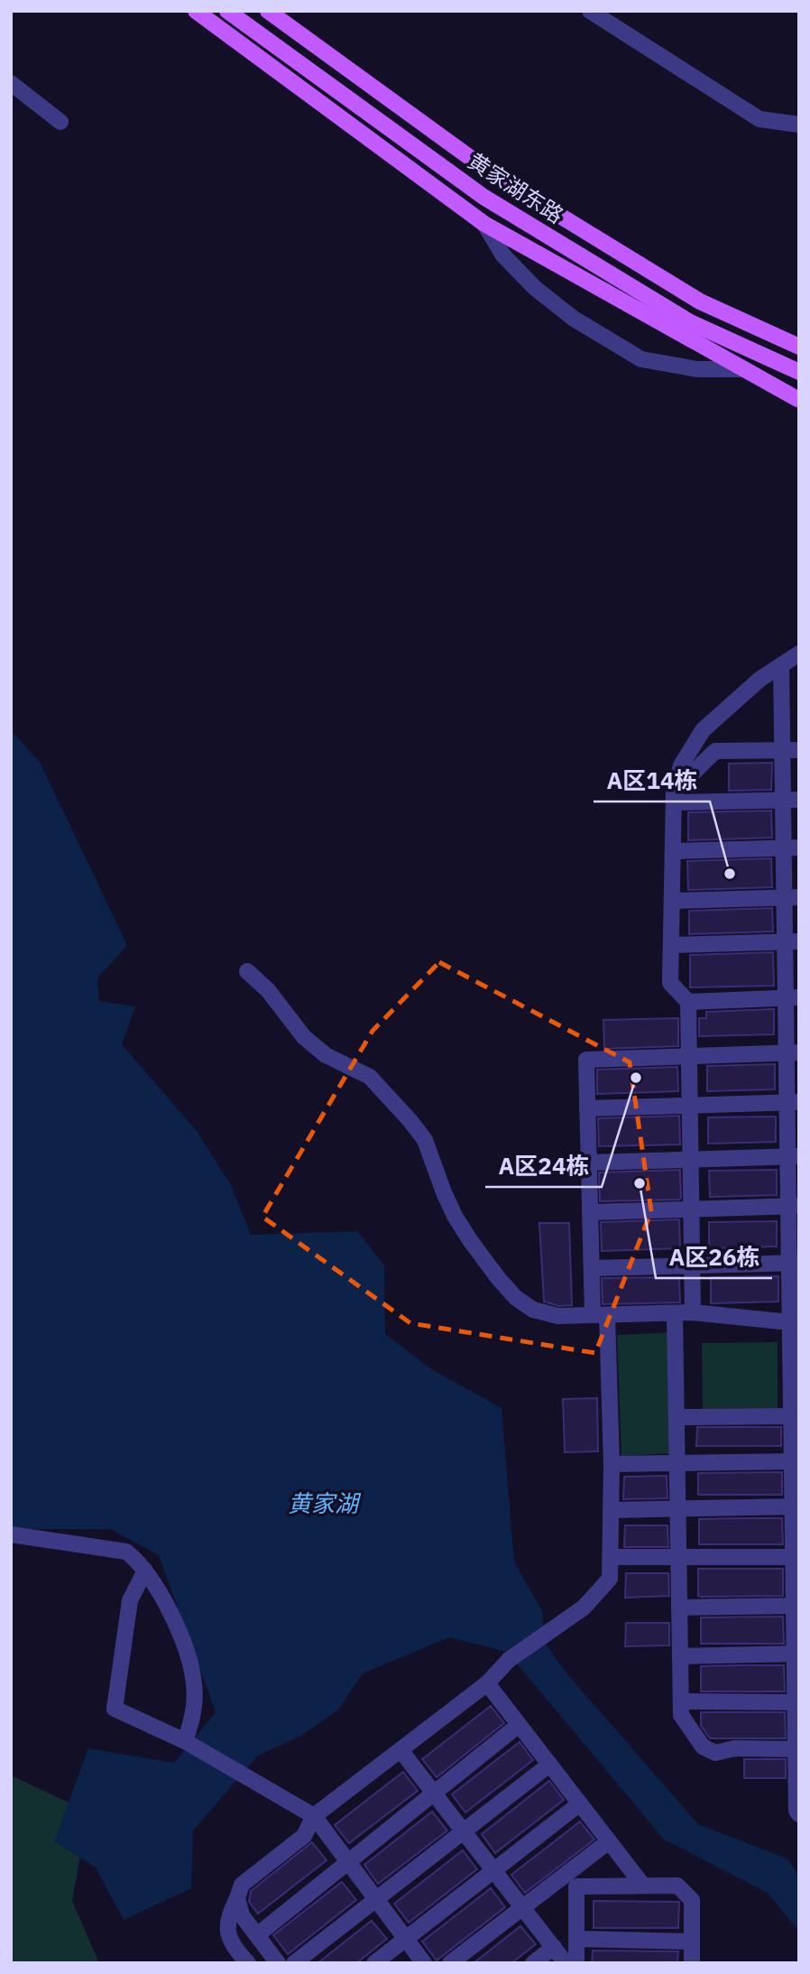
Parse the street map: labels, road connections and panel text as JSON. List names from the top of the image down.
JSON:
{
  "streets": {
    "main road": ["黄家湖东路"]
  },
  "water": ["黄家湖"],
  "places": ["A区14栋", "A区24栋", "A区26栋"]
}
